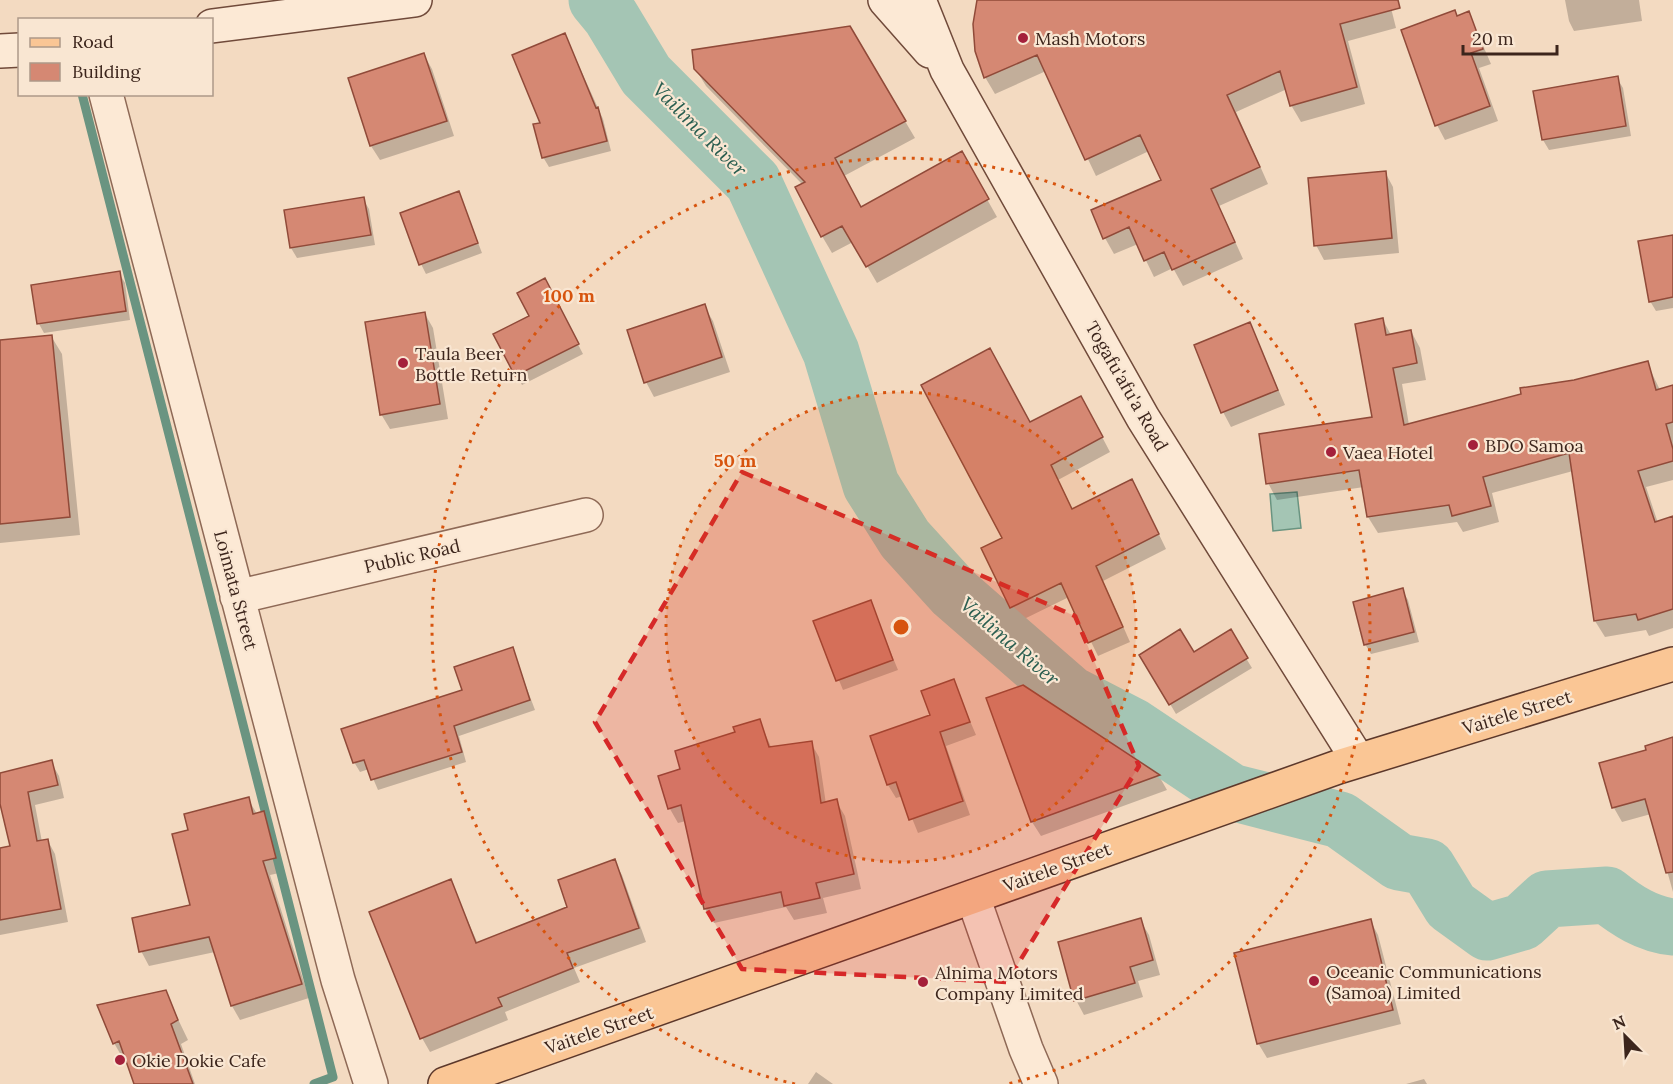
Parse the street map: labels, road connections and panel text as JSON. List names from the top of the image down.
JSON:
{
  "streets": {
    "main road": ["Vaitele Street"],
    "street": ["Togafu'afu'a Road", "Public Road", "Loimata Street"]
  },
  "crossings": [
    ["Togafu'afu'a Road", "Vaitele Street"],
    ["Public Road", "Loimata Street"]
  ],
  "water": ["Vailima River"],
  "places": [
    "Mash Motors",
    "Taula Beer Bottle Return",
    "BDO Samoa",
    "Vaea Hotel",
    "Oceanic Communications (Samoa) Limited",
    "Alnima Motors Company Limited",
    "Okie Dokie Cafe"
  ],
  "legend": ["Road", "Building"],
  "scale_bar": "20 m",
  "north": "top left",
  "rings": ["100 m", "50 m"]
}
